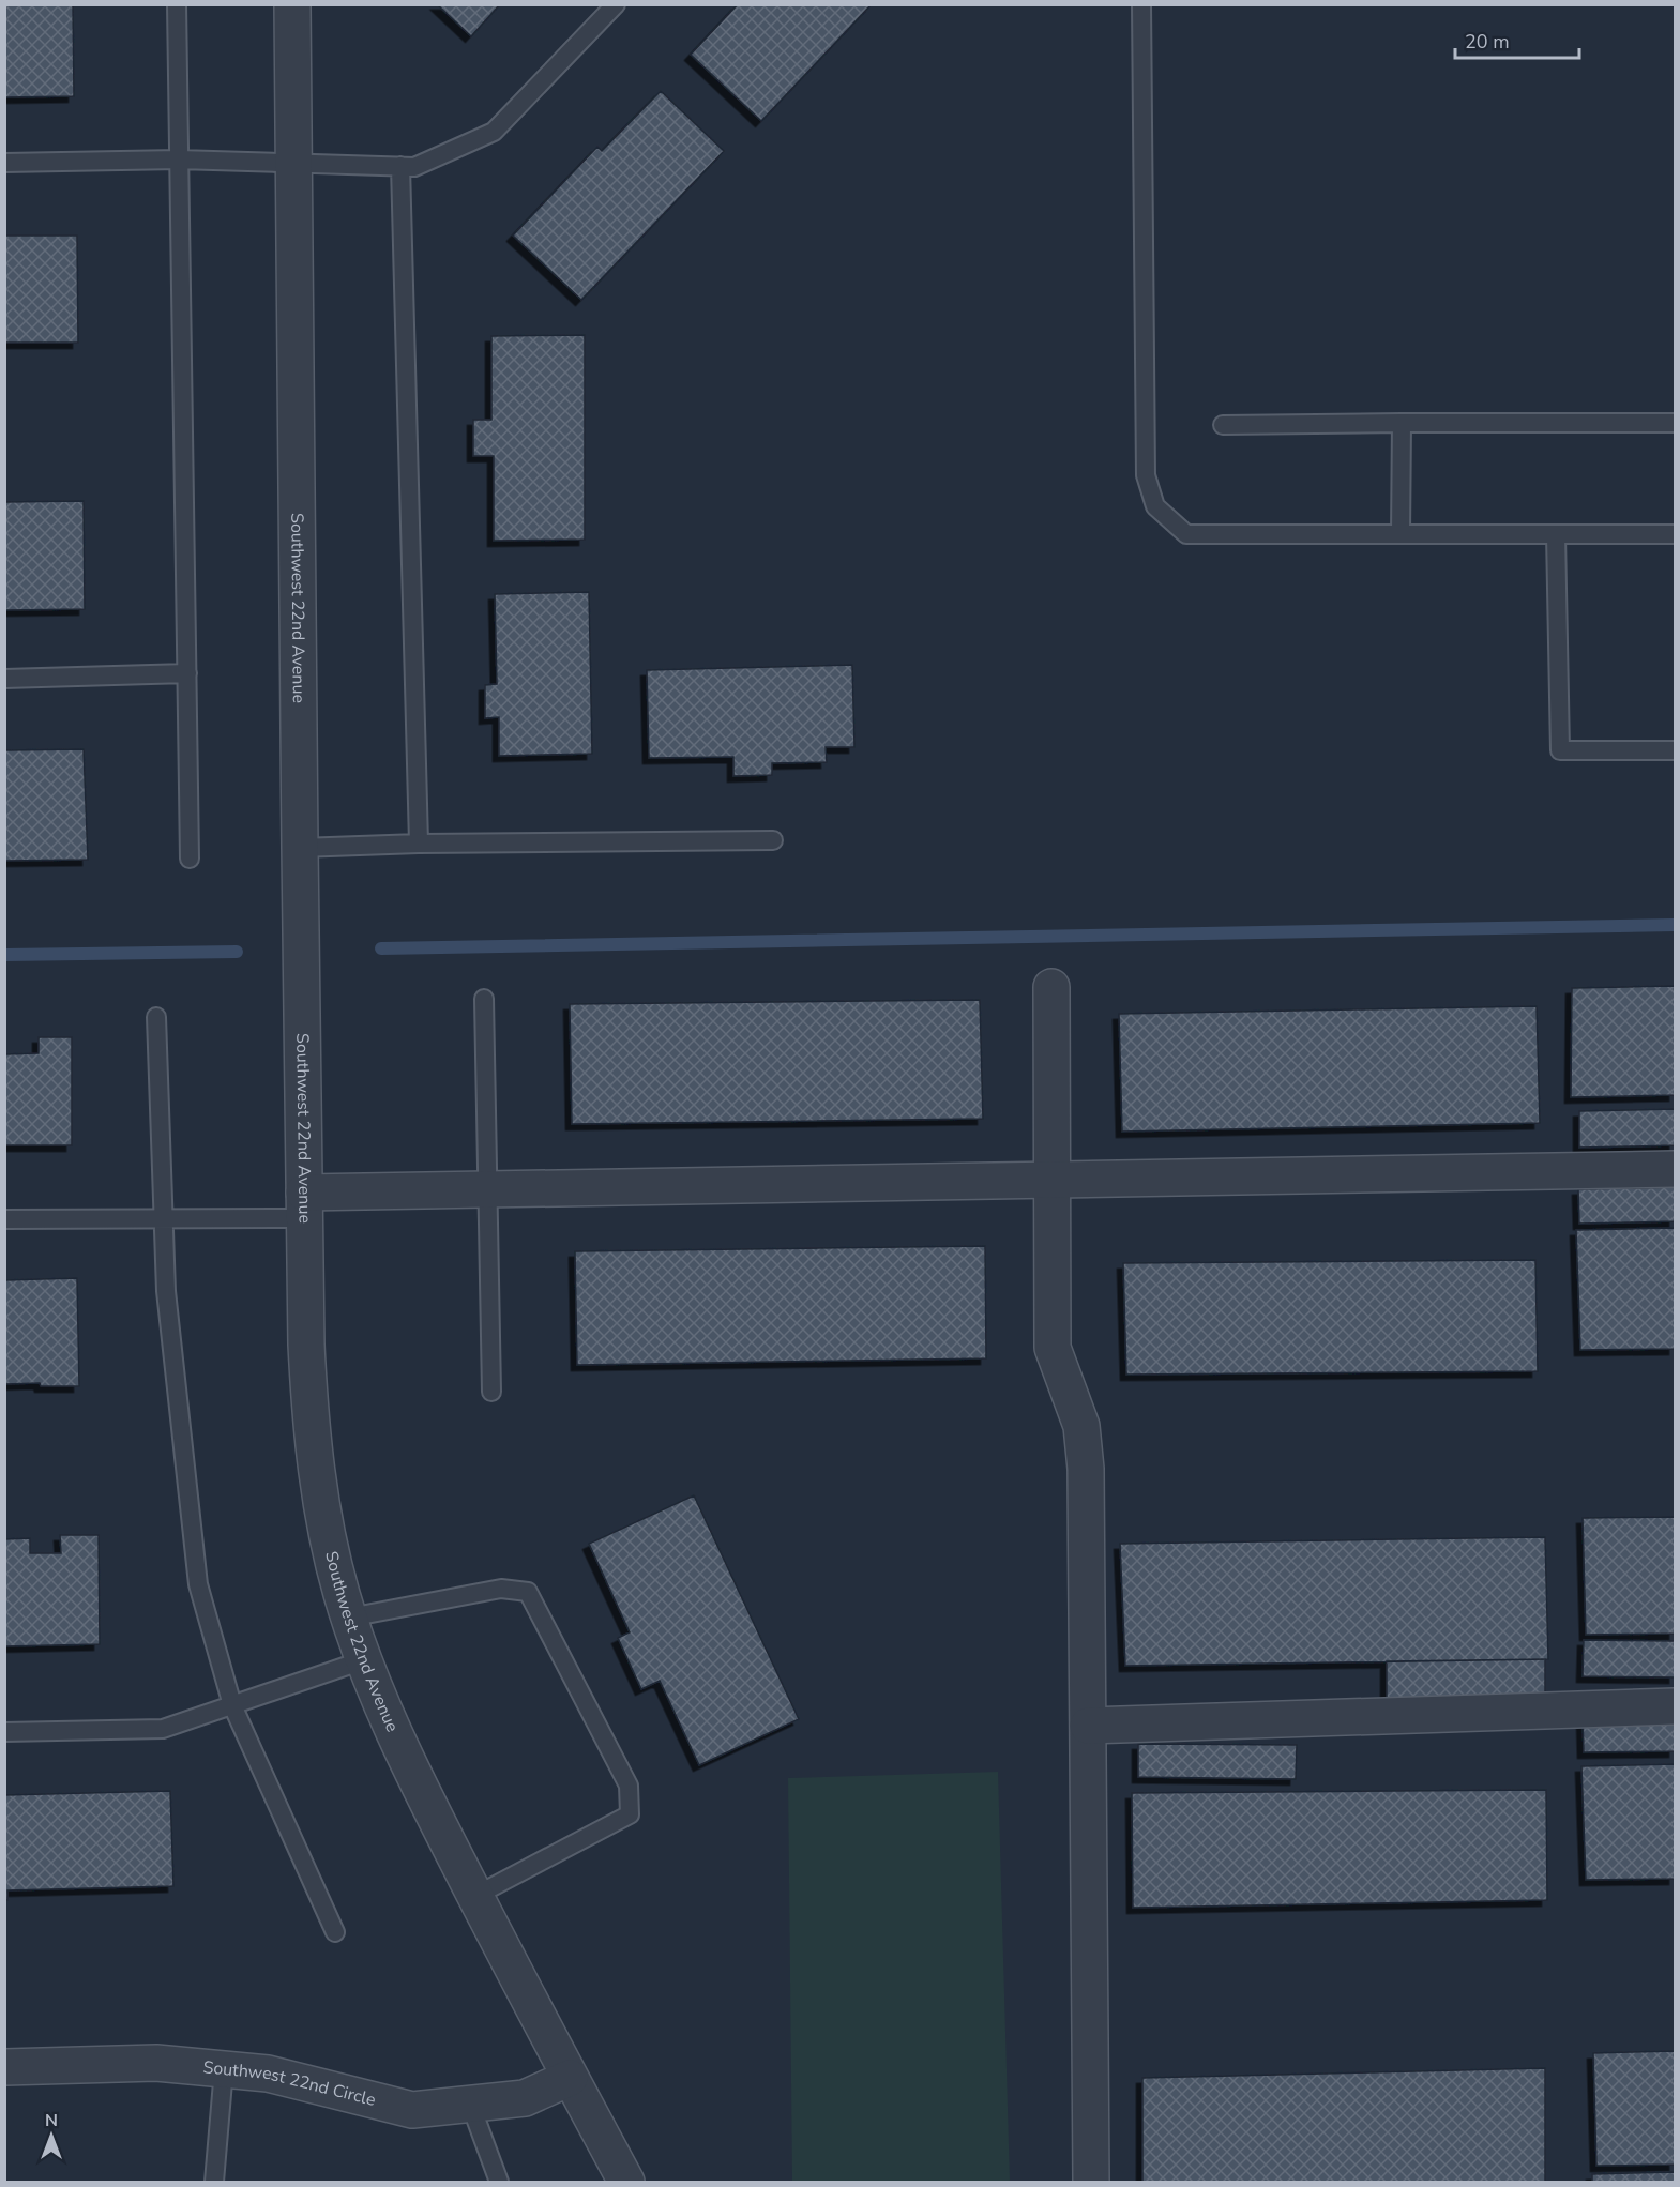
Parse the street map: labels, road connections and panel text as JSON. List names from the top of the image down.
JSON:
{
  "streets": {
    "street": ["Southwest 22nd Avenue", "Southwest 22nd Circle"]
  },
  "crossings": [
    ["Southwest 22nd Avenue", "Southwest 22nd Circle"]
  ],
  "scale_bar": "20 m",
  "north": "top"
}
